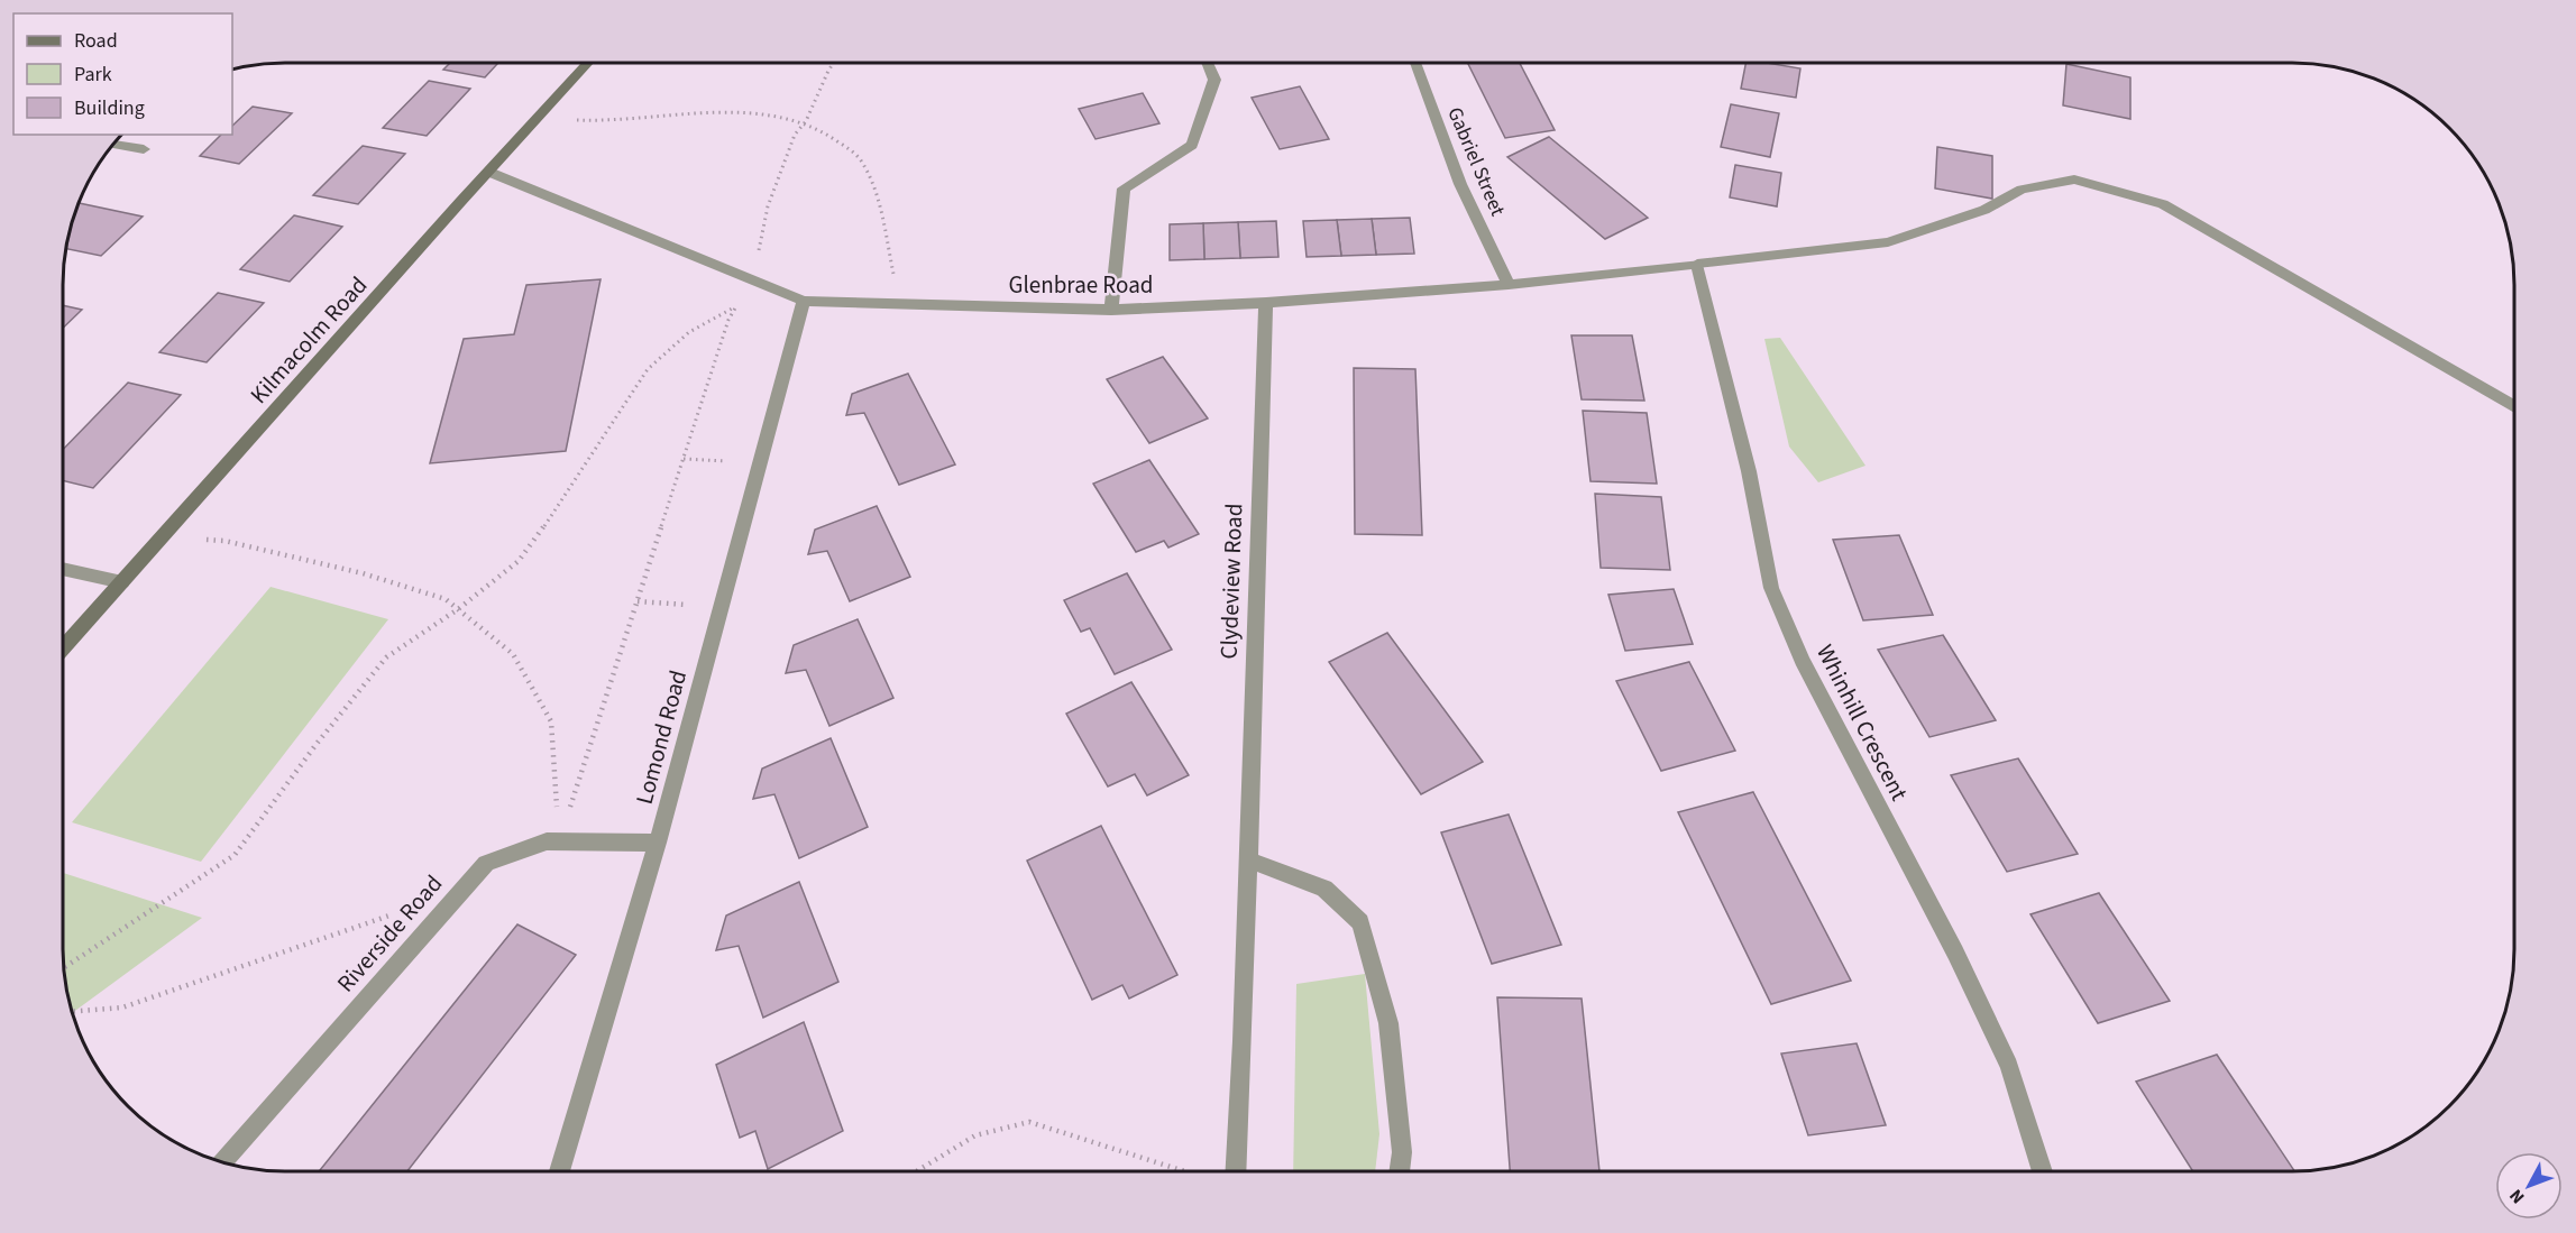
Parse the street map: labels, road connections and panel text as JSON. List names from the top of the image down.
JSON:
{
  "streets": {
    "main road": ["Kilmacolm Road"],
    "street": [
      "Gabriel Street",
      "Glenbrae Road",
      "Clydeview Road",
      "Whinhill Crescent",
      "Lomond Road",
      "Riverside Road"
    ]
  },
  "crossings": [
    ["Gabriel Street", "Glenbrae Road"],
    ["Glenbrae Road", "Kilmacolm Road"],
    ["Glenbrae Road", "Clydeview Road"],
    ["Glenbrae Road", "Whinhill Crescent"],
    ["Glenbrae Road", "Lomond Road"],
    ["Lomond Road", "Riverside Road"]
  ],
  "legend": ["Road", "Park", "Building"],
  "north": "bottom left"
}
